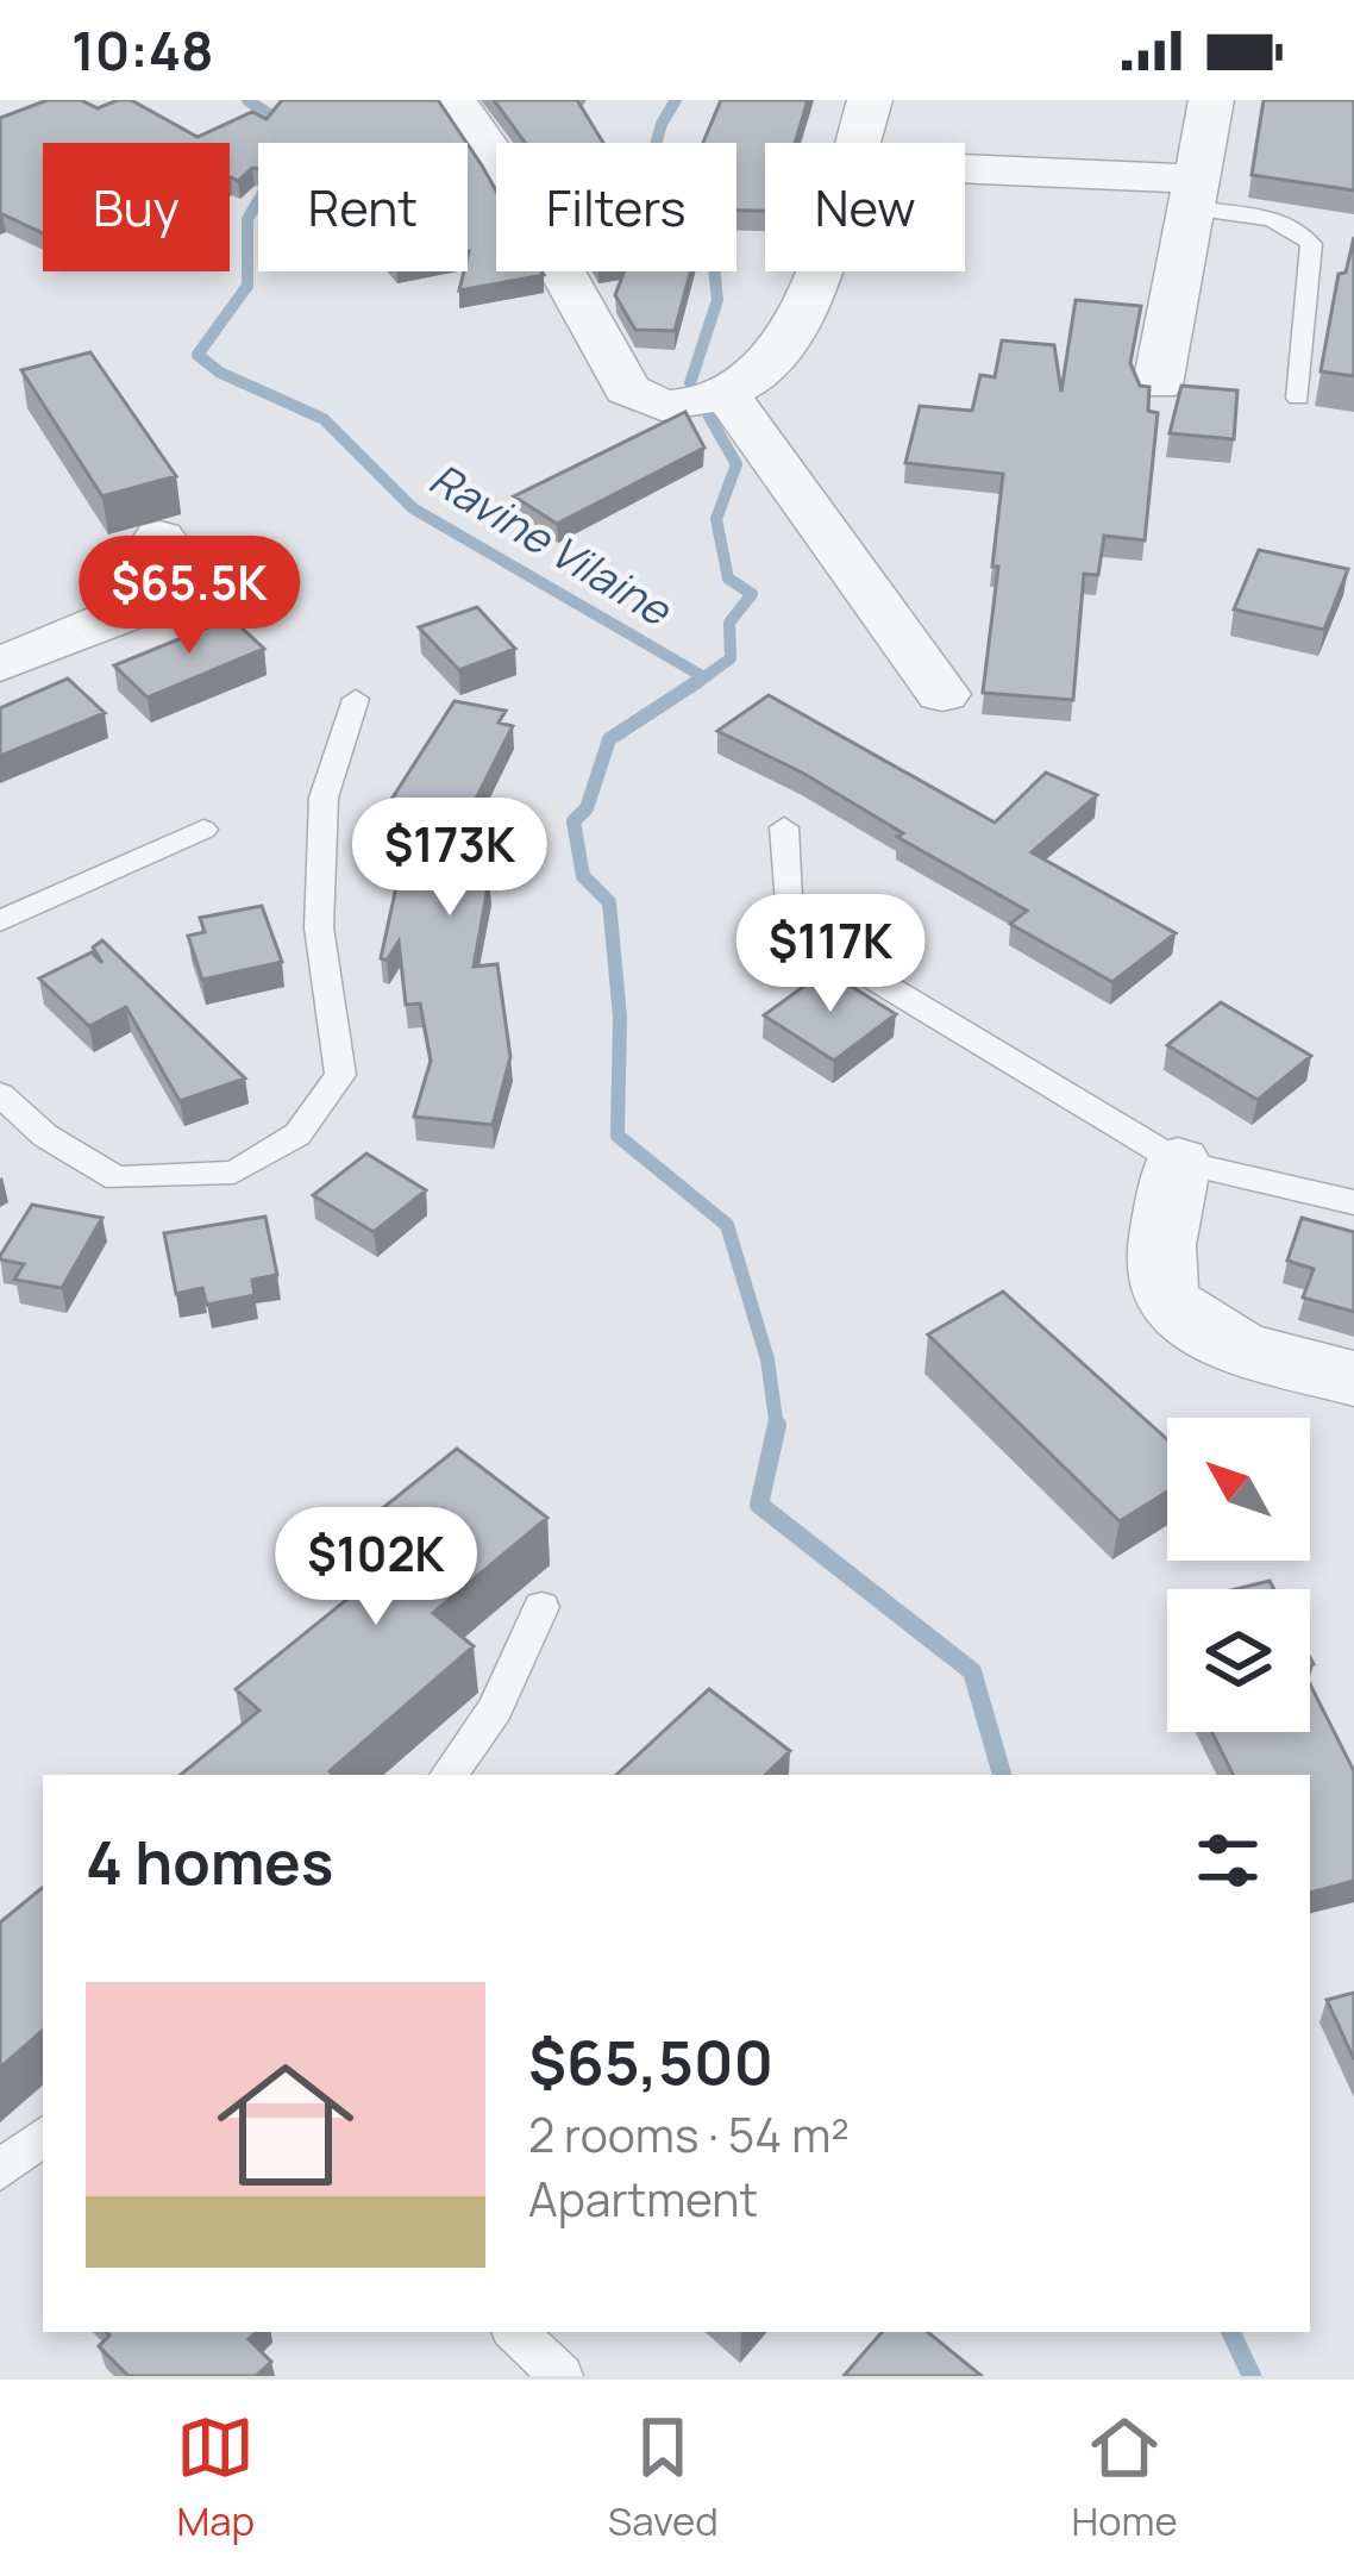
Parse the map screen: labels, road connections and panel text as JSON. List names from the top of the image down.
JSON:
{
  "water": ["Ravine Vilaine"],
  "north": "top left",
  "page": {
    "status": "10:48",
    "chip": [
      "Buy",
      "Rent",
      "Filters",
      "New"
    ],
    "price": [
      "$65.5K",
      "$173K",
      "$117K",
      "$102K"
    ],
    "heading": "4 homes",
    "list": [
      {
        "name": "$65,500",
        "note": "2 rooms · 54 m² · Apartment"
      }
    ],
    "tabs": ["Map", "Saved", "Home"]
  }
}
